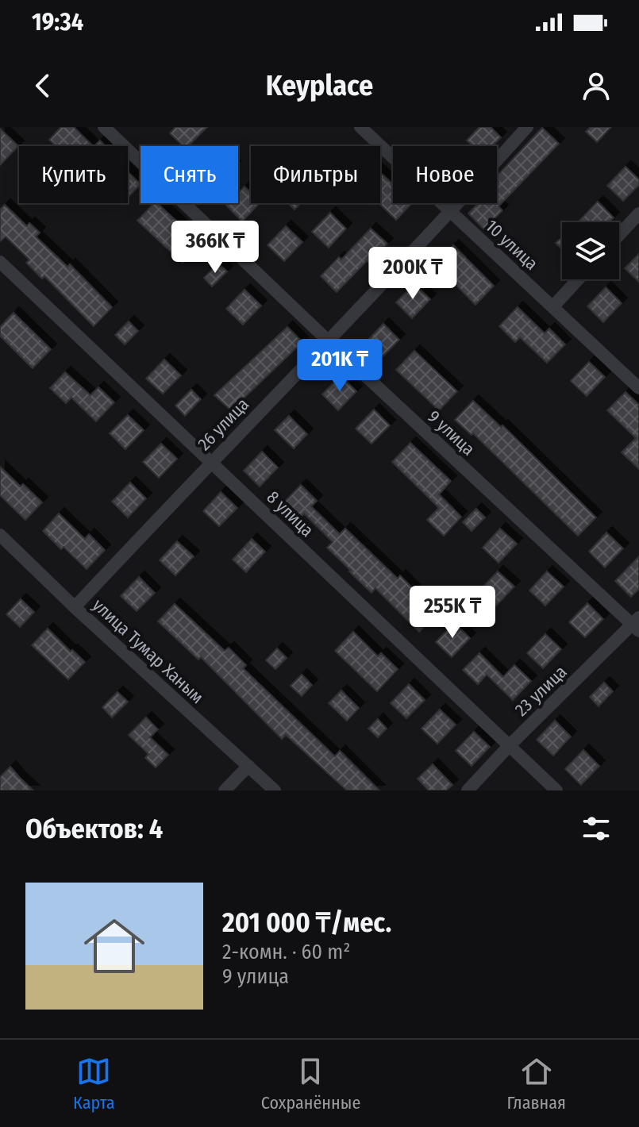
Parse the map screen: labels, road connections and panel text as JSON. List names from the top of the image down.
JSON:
{
  "streets": {
    "street": [
      "10 улица",
      "26 улица",
      "9 улица",
      "8 улица",
      "улица Тумар Ханым",
      "23 улица"
    ]
  },
  "crossings": [
    ["10 улица", "26 улица"],
    ["26 улица", "9 улица"],
    ["26 улица", "8 улица"],
    ["26 улица", "улица Тумар Ханым"],
    ["9 улица", "23 улица"],
    ["8 улица", "23 улица"]
  ],
  "page": {
    "status": "19:34",
    "header": "Keyplace",
    "chip": [
      "Купить",
      "Снять",
      "Фильтры",
      "Новое"
    ],
    "price": [
      "366K ₸",
      "200K ₸",
      "201K ₸",
      "255K ₸"
    ],
    "heading": "Объектов: 4",
    "list": [
      {
        "name": "201 000 ₸/мес.",
        "note": "2-комн. · 60 m² · 9 улица"
      }
    ],
    "tabs": ["Карта", "Сохранённые", "Главная"]
  }
}
